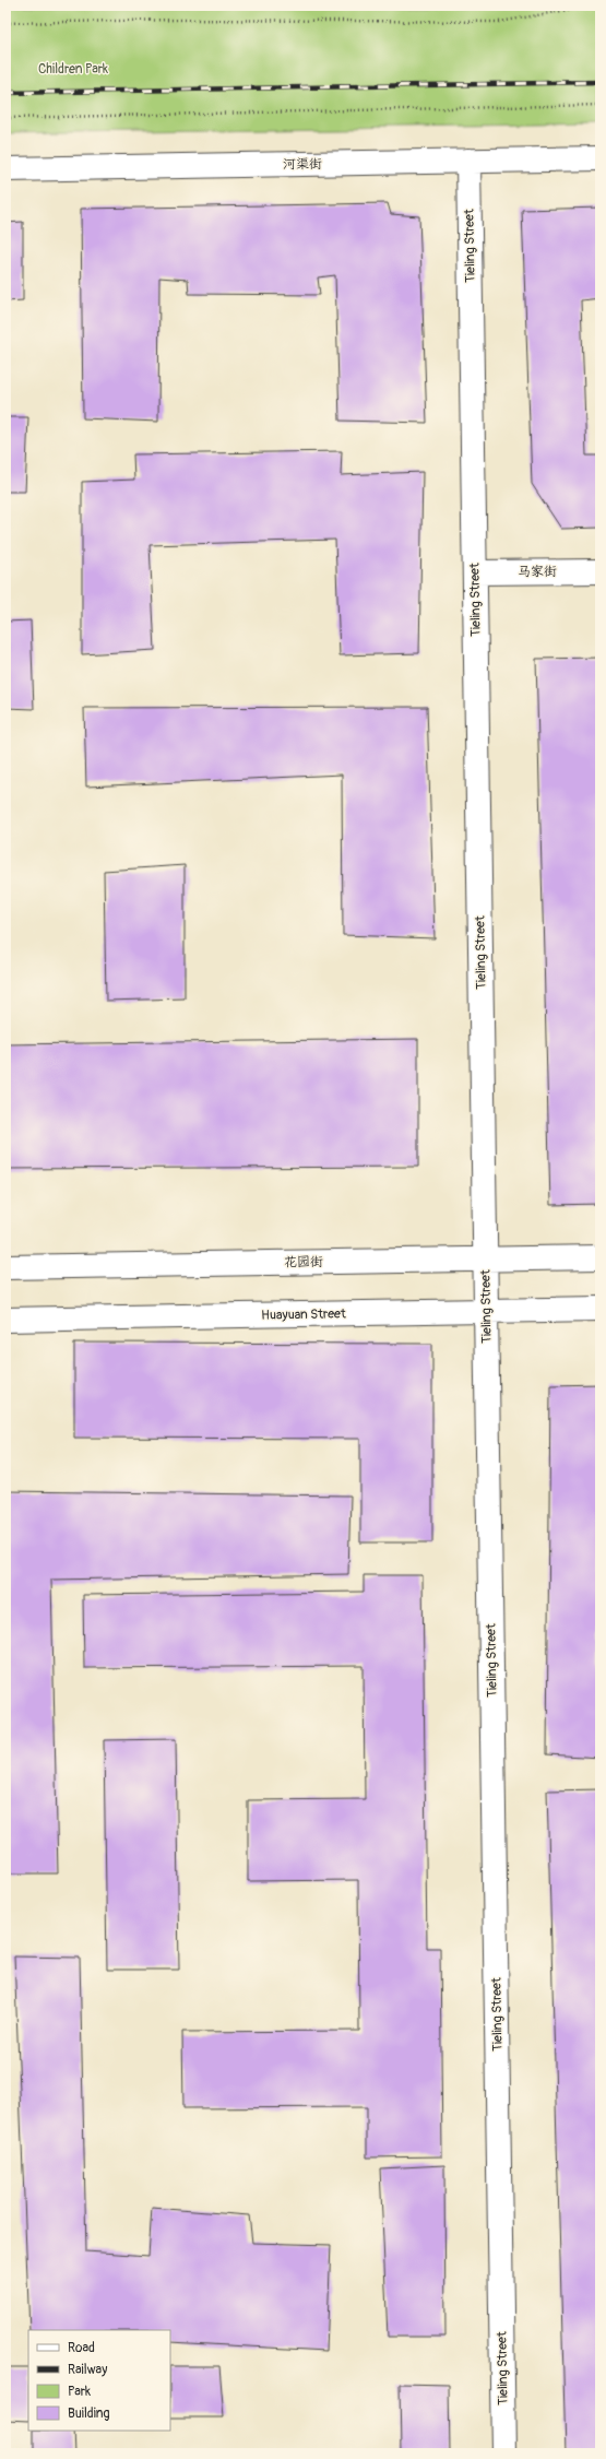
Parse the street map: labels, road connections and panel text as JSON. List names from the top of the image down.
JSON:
{
  "streets": {
    "street": [
      "河渠街",
      "Tieling Street",
      "马家街",
      "花园街",
      "Huayuan Street"
    ]
  },
  "crossings": [
    ["河渠街", "Tieling Street"],
    ["Tieling Street", "马家街"],
    ["Tieling Street", "花园街"],
    ["Tieling Street", "Huayuan Street"]
  ],
  "parks": ["Children Park"],
  "legend": [
    "Road",
    "Railway",
    "Park",
    "Building"
  ]
}
